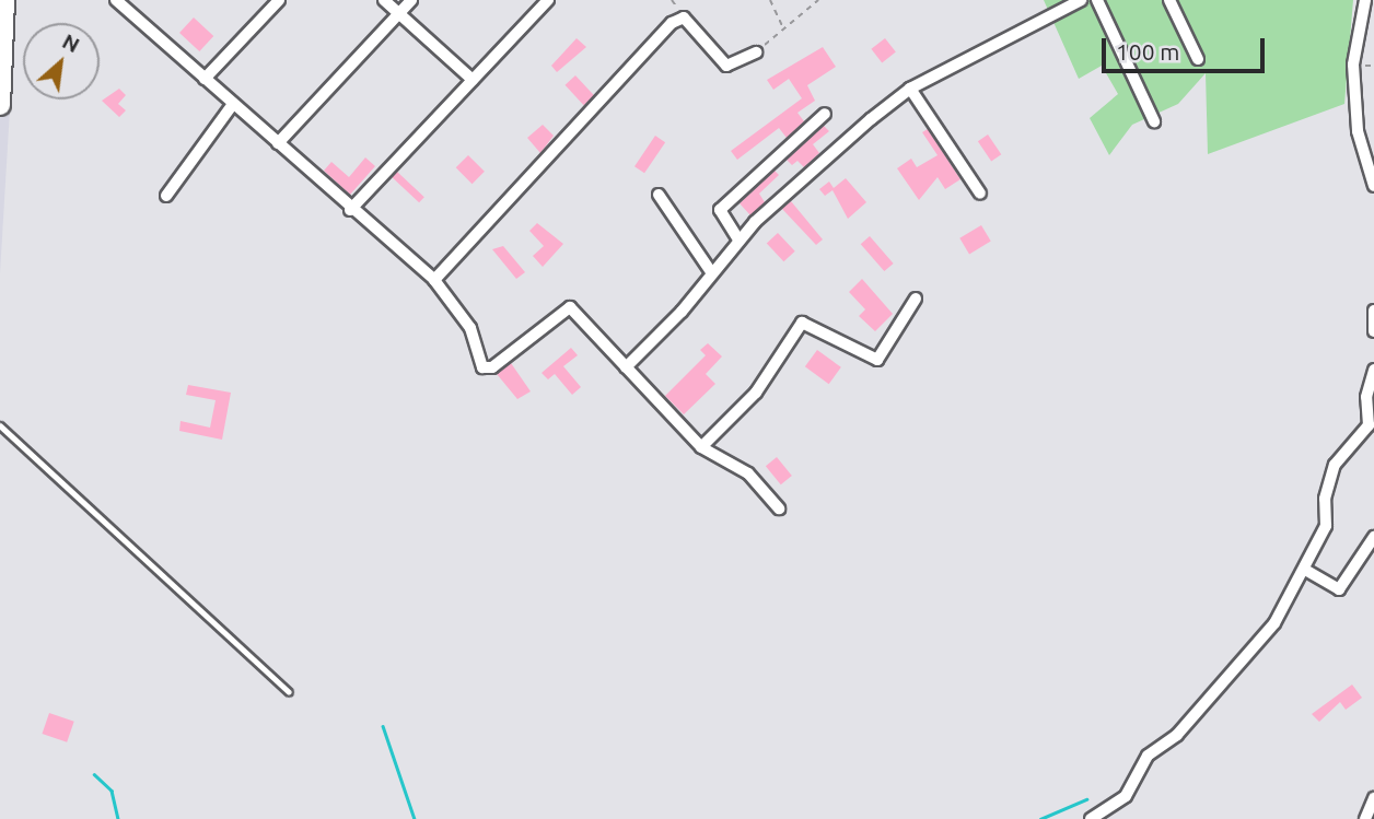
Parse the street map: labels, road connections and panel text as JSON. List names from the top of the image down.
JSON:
{
  "scale_bar": "100 m",
  "north": "top right"
}
